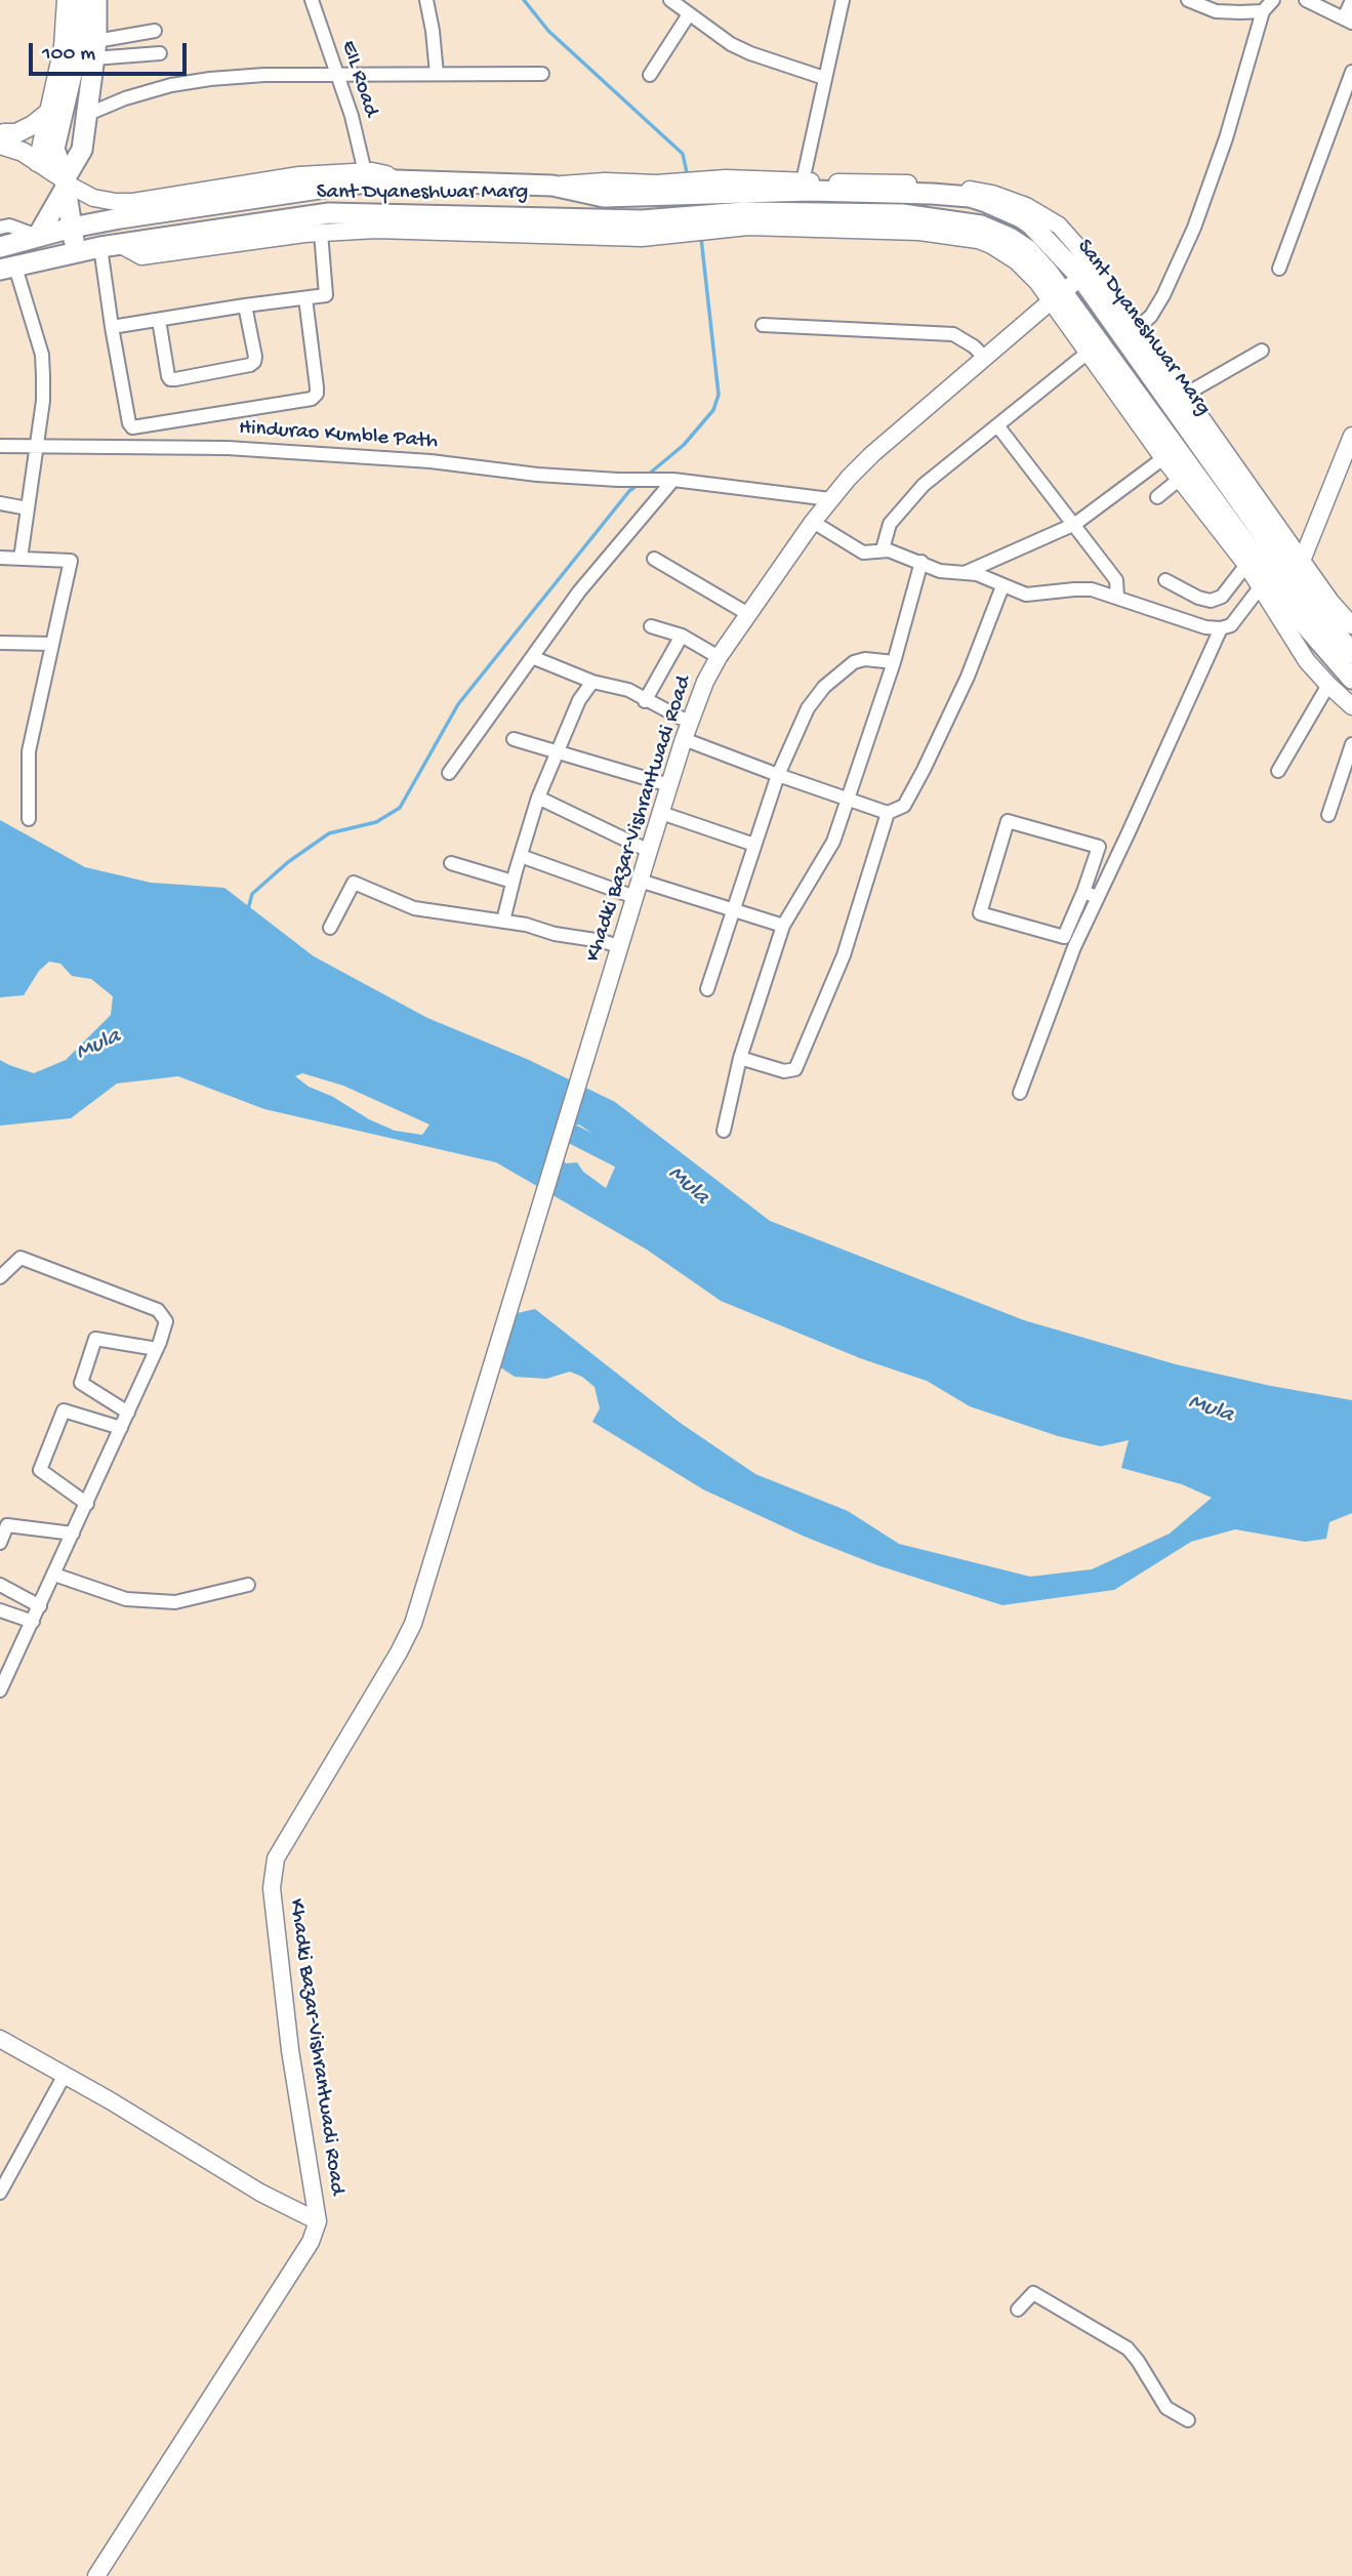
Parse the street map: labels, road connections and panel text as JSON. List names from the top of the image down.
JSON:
{
  "streets": {
    "main road": ["Sant Dyaneshwar Marg"],
    "street": ["EIL Road", "Hindurao Kumble Path", "Khadki Bazar-Vishrantwadi Road"]
  },
  "crossings": [
    ["Sant Dyaneshwar Marg", "Khadki Bazar-Vishrantwadi Road"],
    ["Hindurao Kumble Path", "Khadki Bazar-Vishrantwadi Road"]
  ],
  "water": ["Mula"],
  "scale_bar": "100 m"
}
